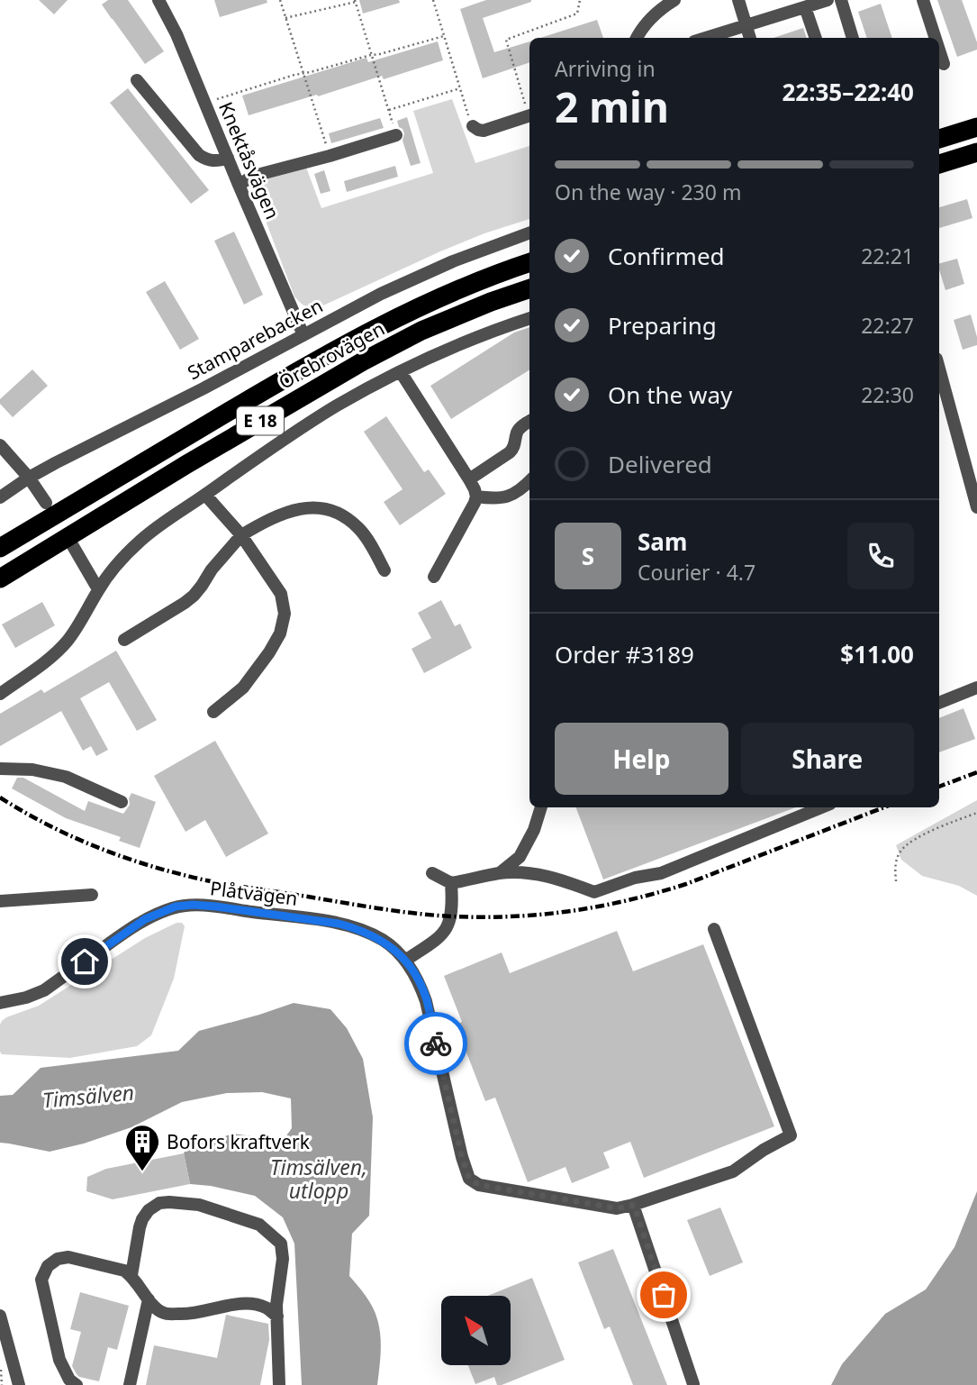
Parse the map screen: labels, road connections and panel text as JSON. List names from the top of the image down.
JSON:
{
  "streets": {
    "highway": ["Örebrovägen", "E 18"],
    "street": ["Knektåsvägen", "Stamparebacken", "Plåtvägen"]
  },
  "crossings": [
    ["Knektåsvägen", "Stamparebacken"]
  ],
  "water": ["Timsälven", "Timsälven, utlopp"],
  "places": {
    "building": ["Bofors kraftverk"]
  },
  "north": "top left",
  "page": {
    "heading": ["2 min", "Arriving in", "22:35–22:40"],
    "panel": [
      "Sam",
      "Courier · 4.7",
      "Order #3189",
      "$11.00"
    ],
    "bar": "On the way · 230 m",
    "list": [
      ["Confirmed", "22:21"],
      ["Preparing", "22:27"],
      ["On the way", "22:30"],
      "Delivered"
    ],
    "round": "S",
    "buttons": ["Help", "Share"]
  }
}
